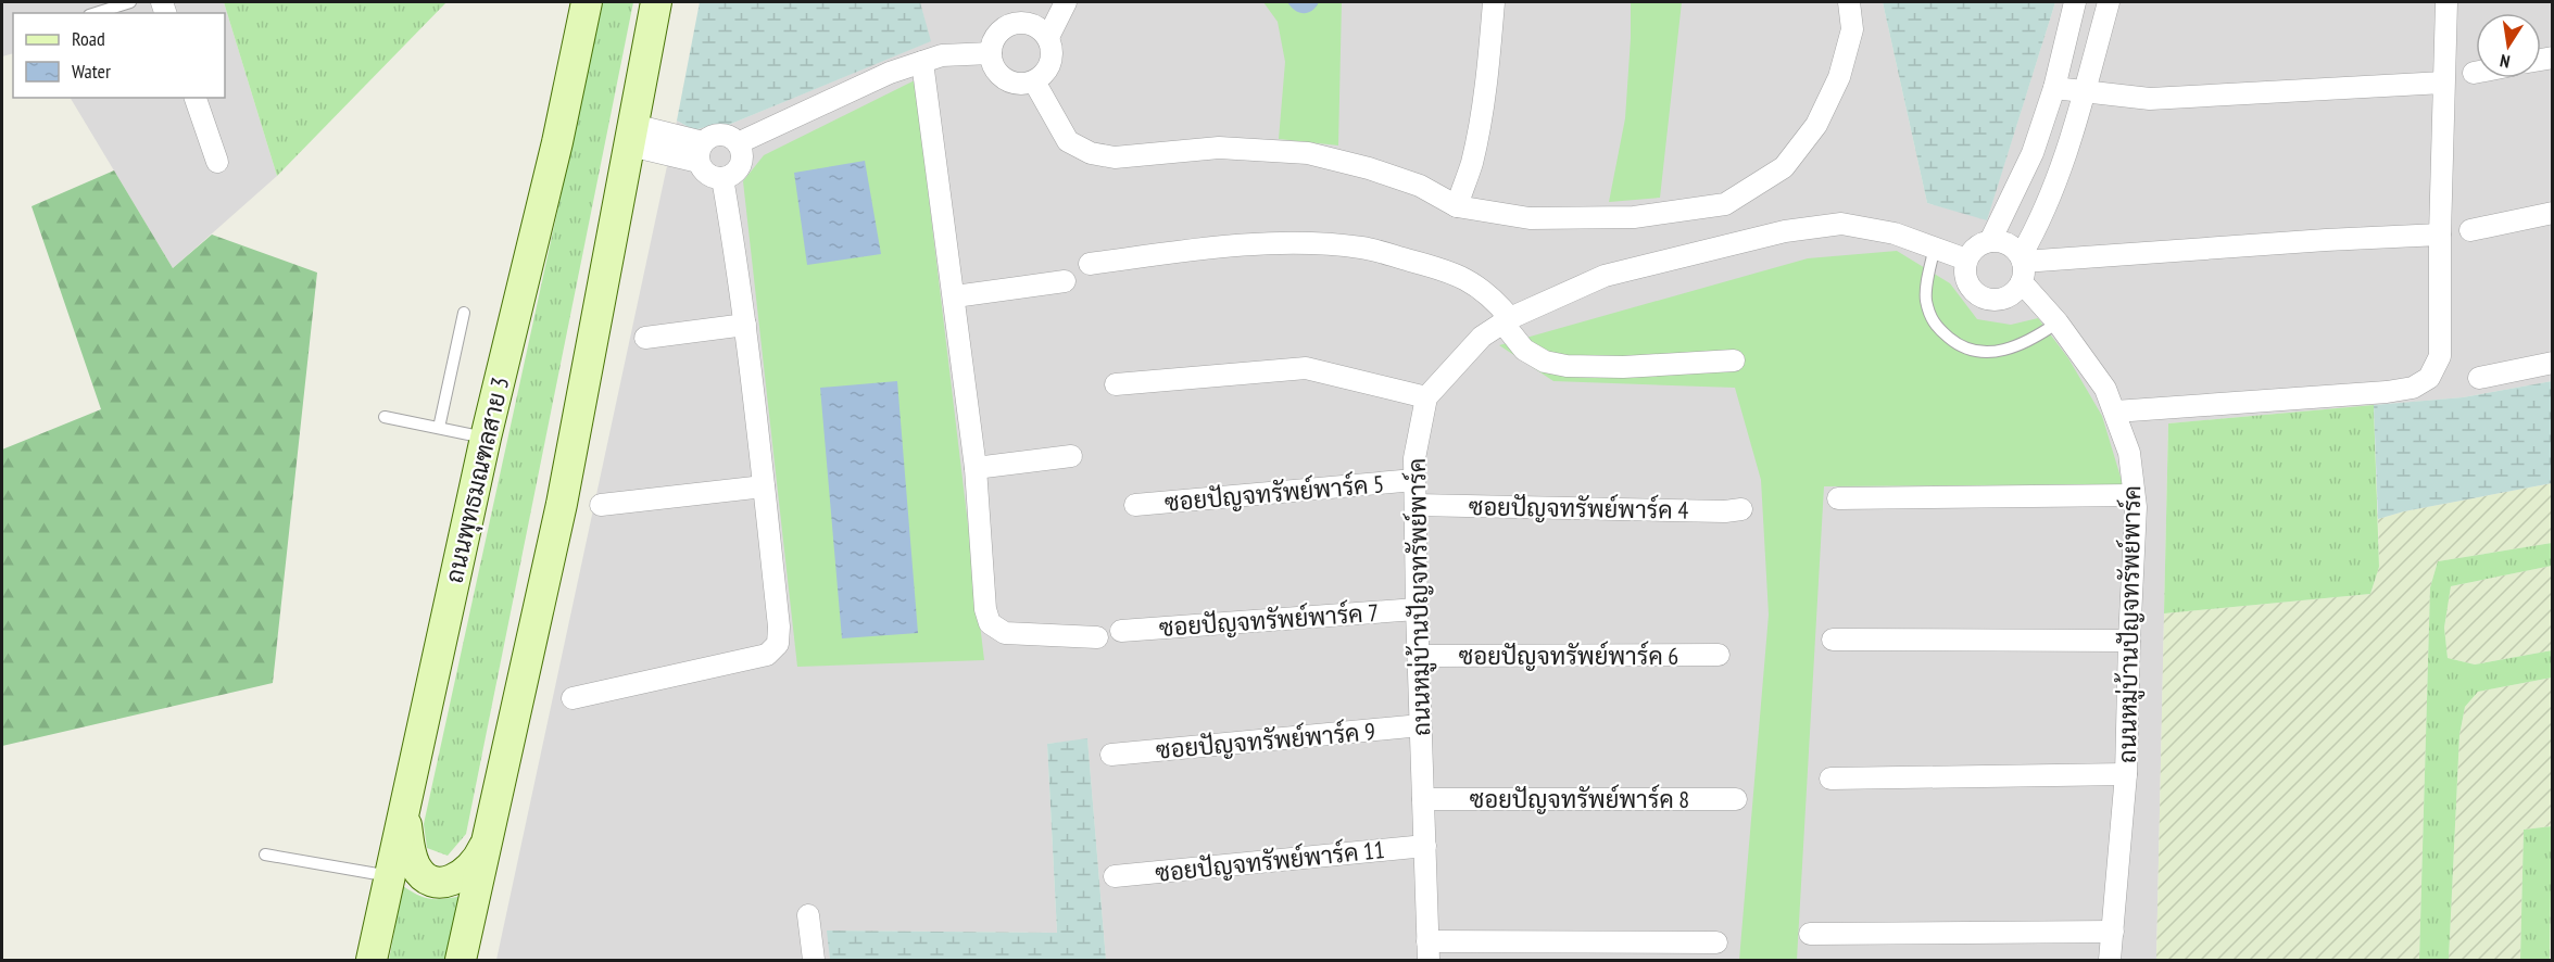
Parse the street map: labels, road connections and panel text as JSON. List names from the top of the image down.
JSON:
{
  "streets": {
    "main road": ["ถนนพุทธมณฑลสาย 3"],
    "street": [
      "ซอยปัญจทรัพย์พาร์ค 5",
      "ซอยปัญจทรัพย์พาร์ค 4",
      "ถนนหมู่บ้านปัญจทรัพย์พาร์ค",
      "ซอยปัญจทรัพย์พาร์ค 7",
      "ซอยปัญจทรัพย์พาร์ค 6",
      "ซอยปัญจทรัพย์พาร์ค 9",
      "ซอยปัญจทรัพย์พาร์ค 8",
      "ซอยปัญจทรัพย์พาร์ค 11"
    ]
  },
  "crossings": [
    ["ซอยปัญจทรัพย์พาร์ค 5", "ถนนหมู่บ้านปัญจทรัพย์พาร์ค"],
    ["ซอยปัญจทรัพย์พาร์ค 4", "ถนนหมู่บ้านปัญจทรัพย์พาร์ค"],
    ["ถนนหมู่บ้านปัญจทรัพย์พาร์ค", "ซอยปัญจทรัพย์พาร์ค 7"],
    ["ถนนหมู่บ้านปัญจทรัพย์พาร์ค", "ซอยปัญจทรัพย์พาร์ค 6"],
    ["ถนนหมู่บ้านปัญจทรัพย์พาร์ค", "ซอยปัญจทรัพย์พาร์ค 9"],
    ["ถนนหมู่บ้านปัญจทรัพย์พาร์ค", "ซอยปัญจทรัพย์พาร์ค 8"],
    ["ถนนหมู่บ้านปัญจทรัพย์พาร์ค", "ซอยปัญจทรัพย์พาร์ค 11"]
  ],
  "legend": ["Road", "Water"],
  "north": "bottom"
}
